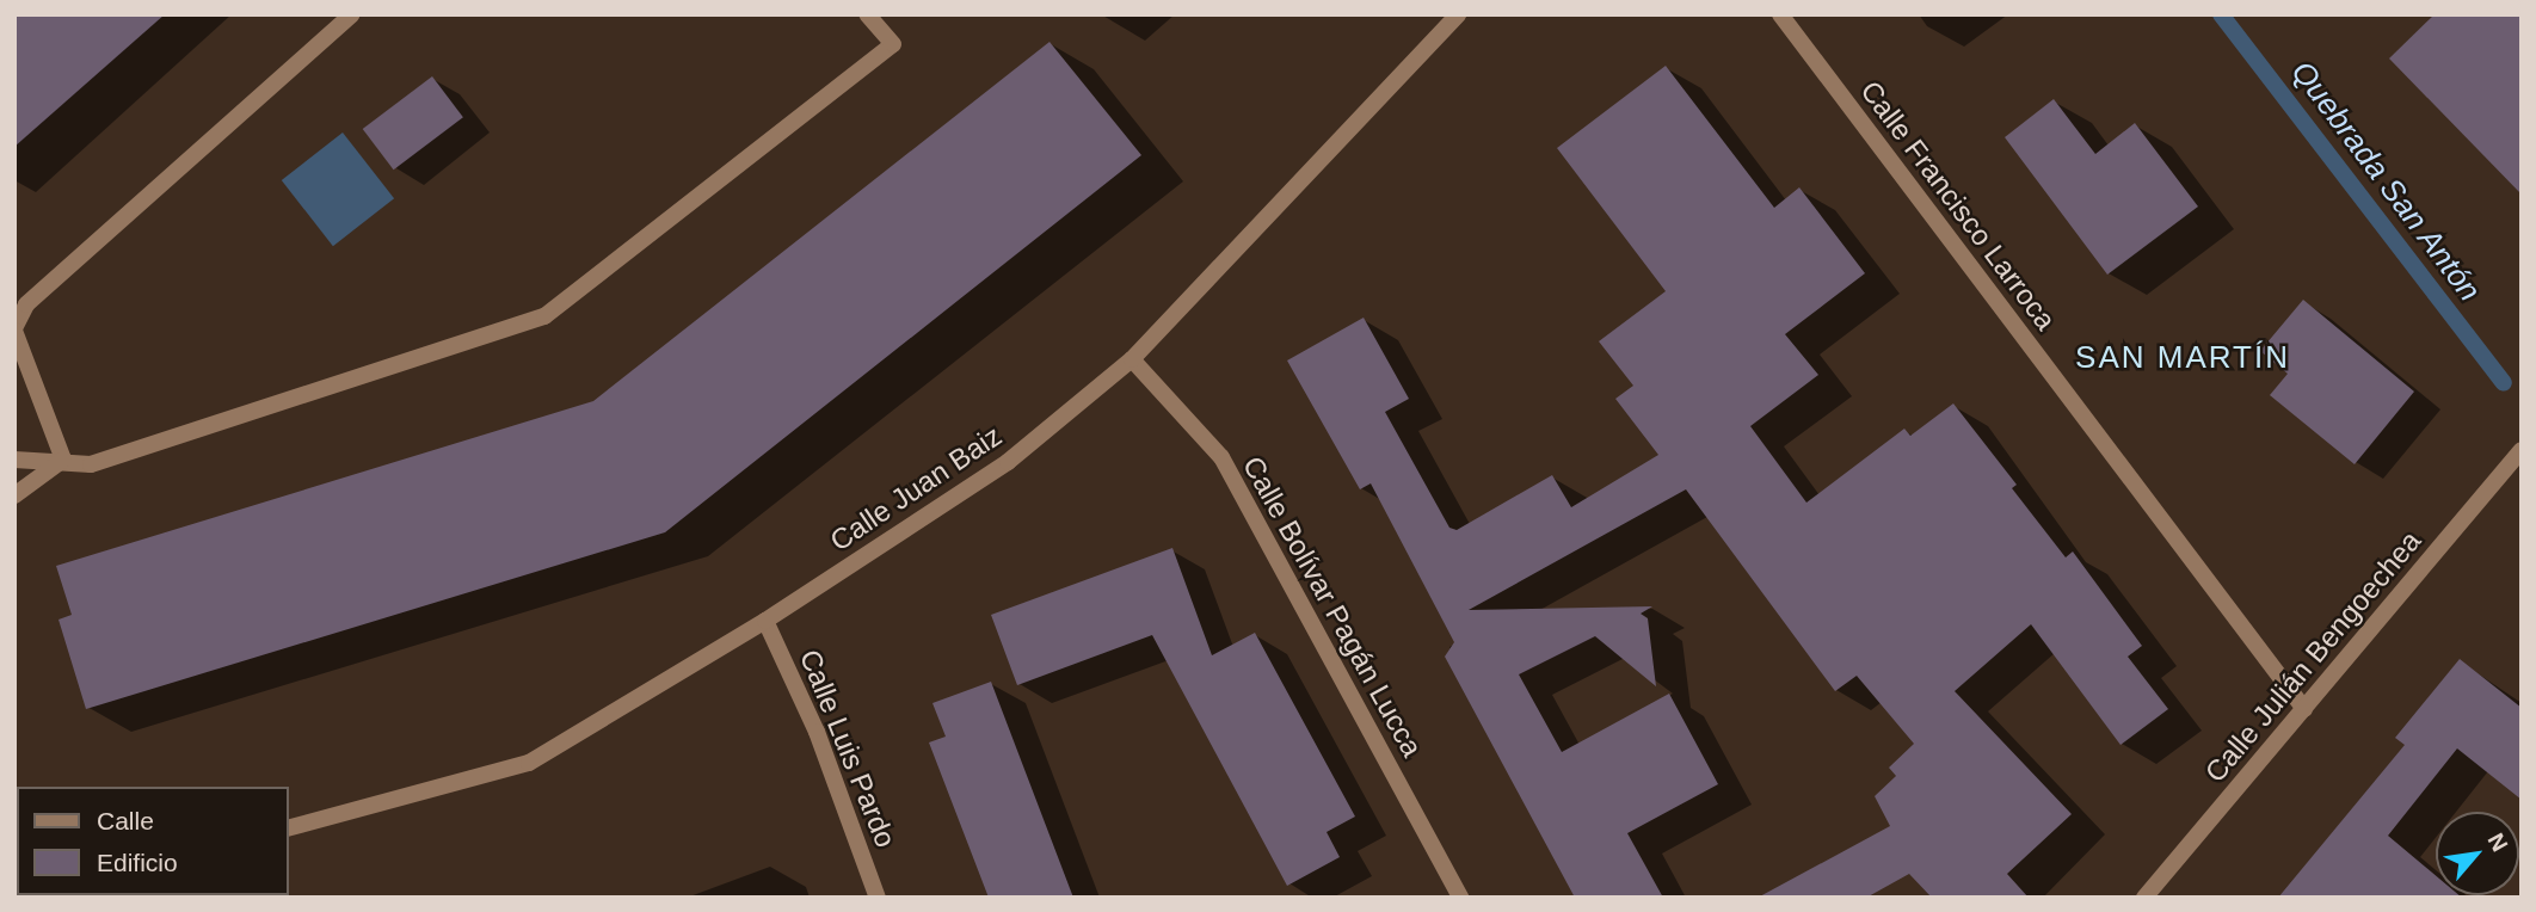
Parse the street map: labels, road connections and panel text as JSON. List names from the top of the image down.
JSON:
{
  "streets": {
    "street": [
      "Calle Francisco Larroca",
      "Calle Juan Baiz",
      "Calle Bolívar Pagán Lucca",
      "Calle Julián Bengoechea",
      "Calle Luis Pardo"
    ]
  },
  "crossings": [
    ["Calle Francisco Larroca", "Calle Julián Bengoechea"],
    ["Calle Juan Baiz", "Calle Bolívar Pagán Lucca"],
    ["Calle Juan Baiz", "Calle Luis Pardo"]
  ],
  "districts": ["SAN MARTÍN"],
  "water": ["Quebrada San Antón"],
  "legend": ["Calle", "Edificio"],
  "north": "top right"
}
